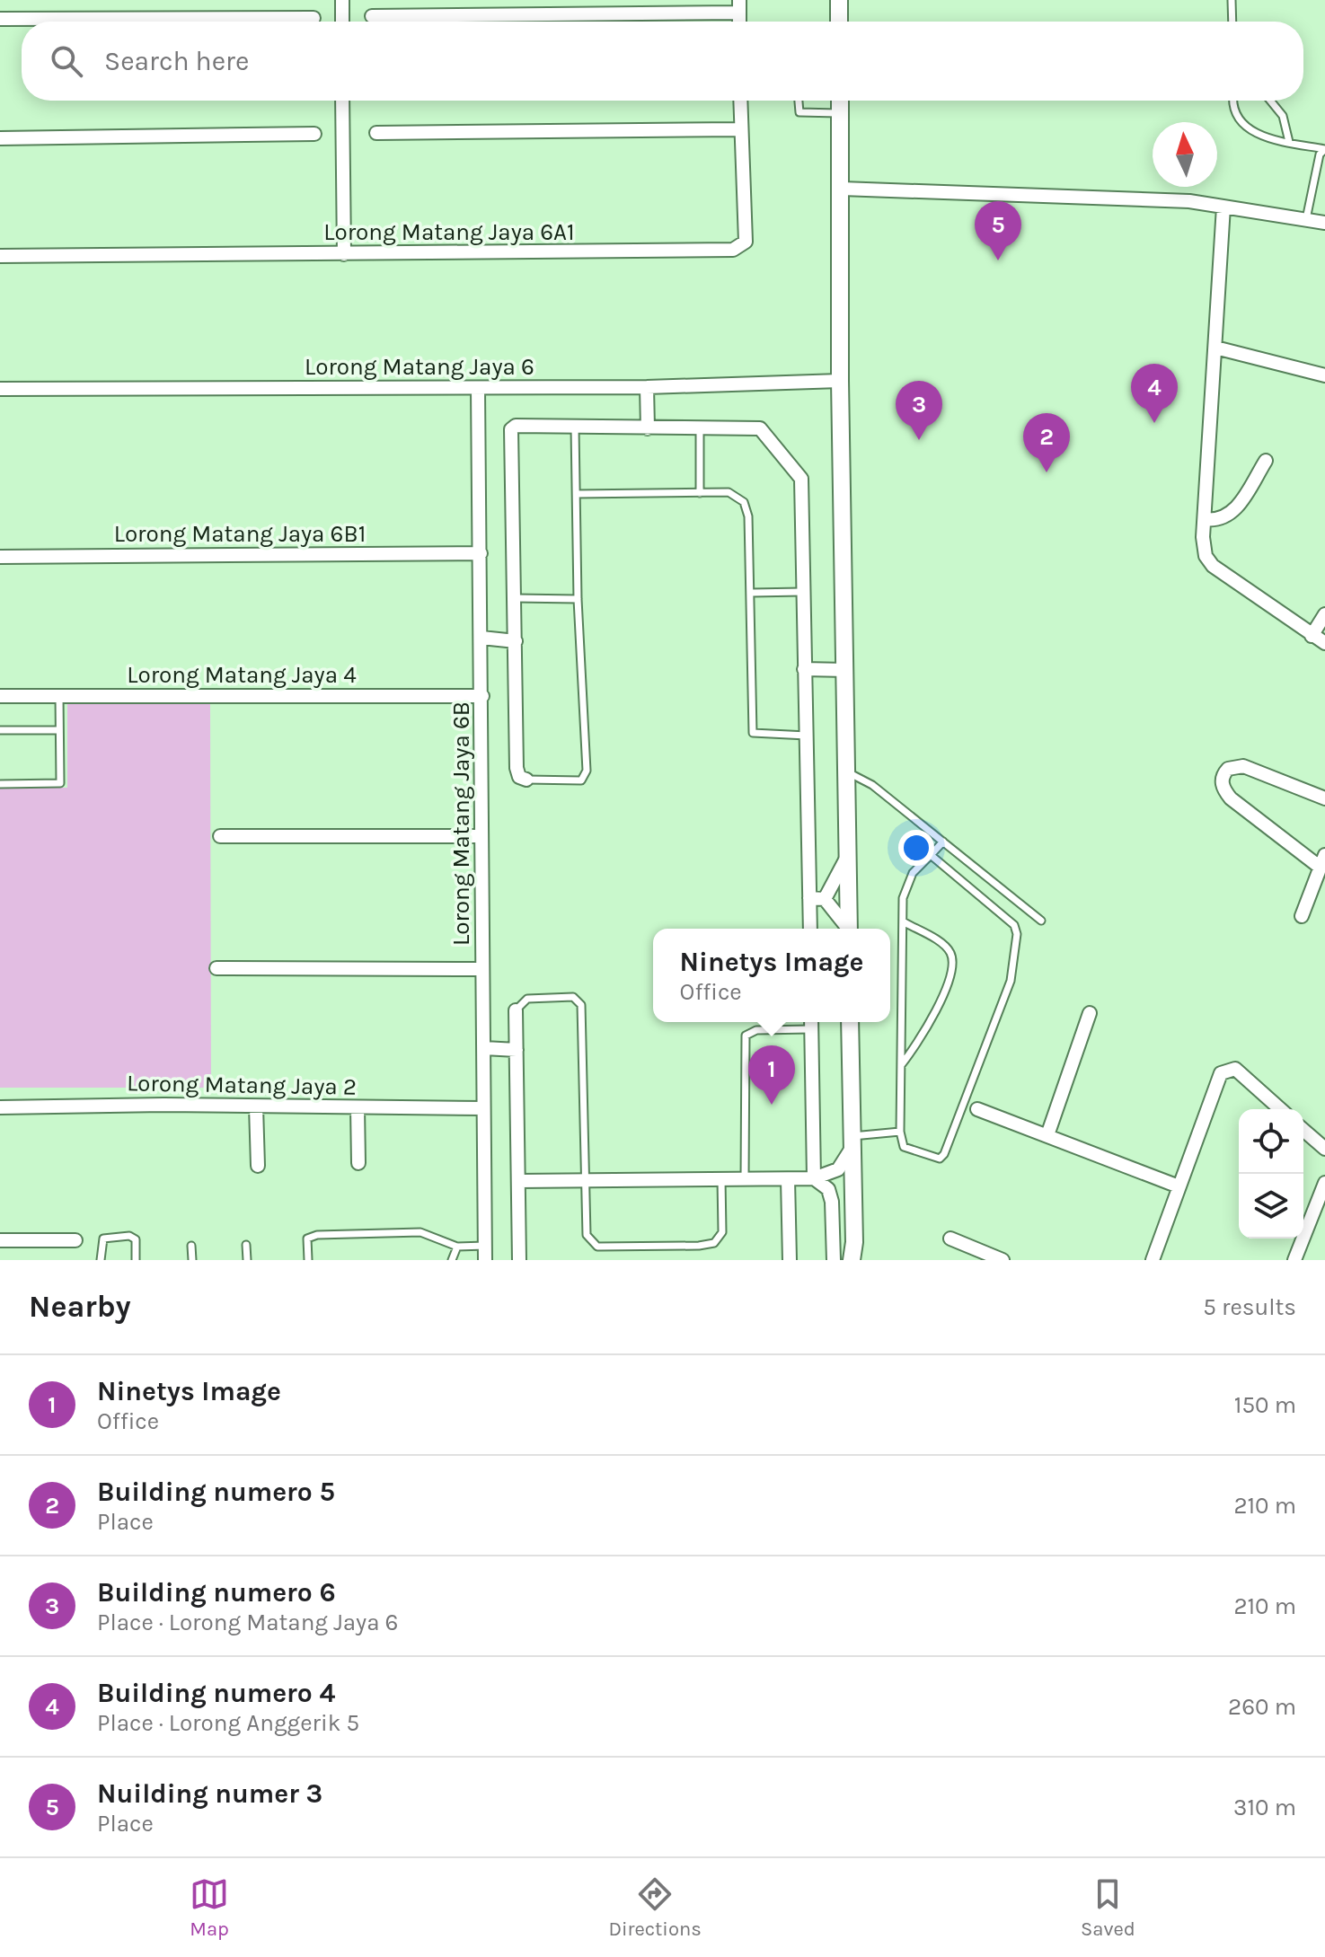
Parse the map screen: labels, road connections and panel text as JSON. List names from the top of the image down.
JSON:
{
  "streets": {
    "street": [
      "Lorong Matang Jaya 6A1",
      "Lorong Matang Jaya 6",
      "Lorong Matang Jaya 6B1",
      "Lorong Matang Jaya 4",
      "Lorong Matang Jaya 6B",
      "Lorong Matang Jaya 2"
    ]
  },
  "crossings": [
    ["Lorong Matang Jaya 6", "Lorong Matang Jaya 6B"],
    ["Lorong Matang Jaya 6B1", "Lorong Matang Jaya 6B"],
    ["Lorong Matang Jaya 4", "Lorong Matang Jaya 6B"],
    ["Lorong Matang Jaya 6B", "Lorong Matang Jaya 2"]
  ],
  "north": "top",
  "page": {
    "search": "Search here",
    "pins": [
      "5",
      "4",
      "3",
      "2",
      "1"
    ],
    "popup": ["Ninetys Image", "Office"],
    "heading": ["Nearby", "5 results"],
    "list": [
      {
        "mark": "1",
        "name": "Ninetys Image",
        "note": "Office",
        "value": "150 m"
      },
      {
        "mark": "2",
        "name": "Building numero 5",
        "note": "Place",
        "value": "210 m"
      },
      {
        "mark": "3",
        "name": "Building numero 6",
        "note": "Place · Lorong Matang Jaya 6",
        "value": "210 m"
      },
      {
        "mark": "4",
        "name": "Building numero 4",
        "note": "Place · Lorong Anggerik 5",
        "value": "260 m"
      },
      {
        "mark": "5",
        "name": "Nuilding numer 3",
        "note": "Place",
        "value": "310 m"
      }
    ],
    "nav": ["Map", "Directions", "Saved"]
  }
}
